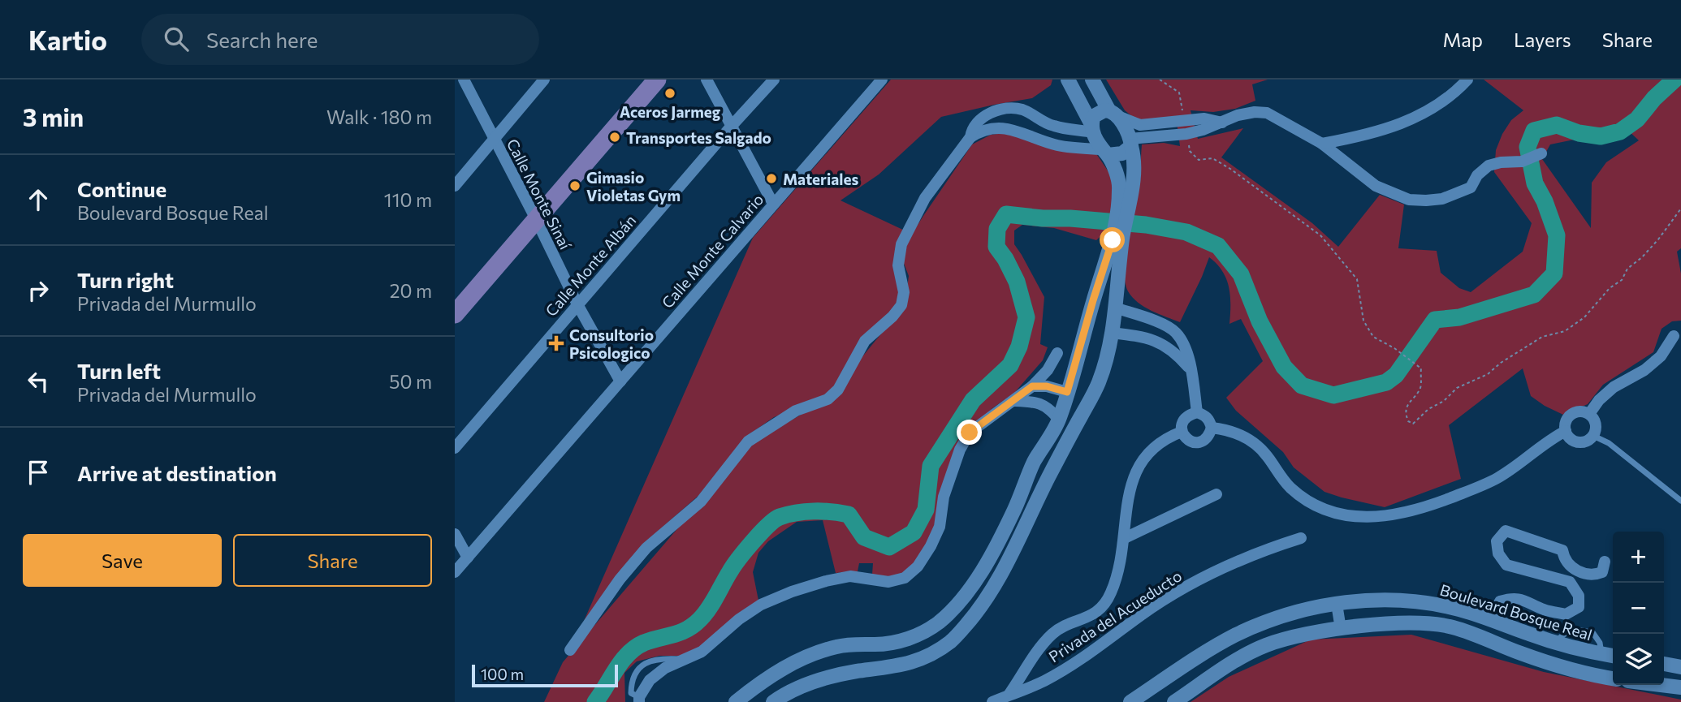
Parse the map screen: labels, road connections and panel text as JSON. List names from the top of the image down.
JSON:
{
  "streets": {
    "street": [
      "Calle Monte Sinaí",
      "Calle Monte Calvario",
      "Calle Monte Albán",
      "Boulevard Bosque Real",
      "Privada del Acueducto"
    ]
  },
  "crossings": [
    ["Calle Monte Sinaí", "Calle Monte Calvario"],
    ["Calle Monte Sinaí", "Calle Monte Albán"]
  ],
  "places": {
    "other": [
      "Aceros Jarmeg",
      "Transportes Salgado",
      "Materiales",
      "Gimasio Violetas Gym"
    ],
    "health": ["Consultorio Psicologico"]
  },
  "scale_bar": "100 m",
  "page": {
    "header": "Kartio",
    "search": "Search here",
    "nav": ["Map", "Layers", "Share"],
    "heading": ["3 min", "Walk · 180 m"],
    "list": [
      ["Continue", "Boulevard Bosque Real", "110 m"],
      ["Turn right", "Privada del Murmullo", "20 m"],
      ["Turn left", "Privada del Murmullo", "50 m"],
      "Arrive at destination"
    ],
    "buttons": ["Save", "Share"],
    "map_buttons": ["+", "−"],
    "scale": "100 m"
  }
}
